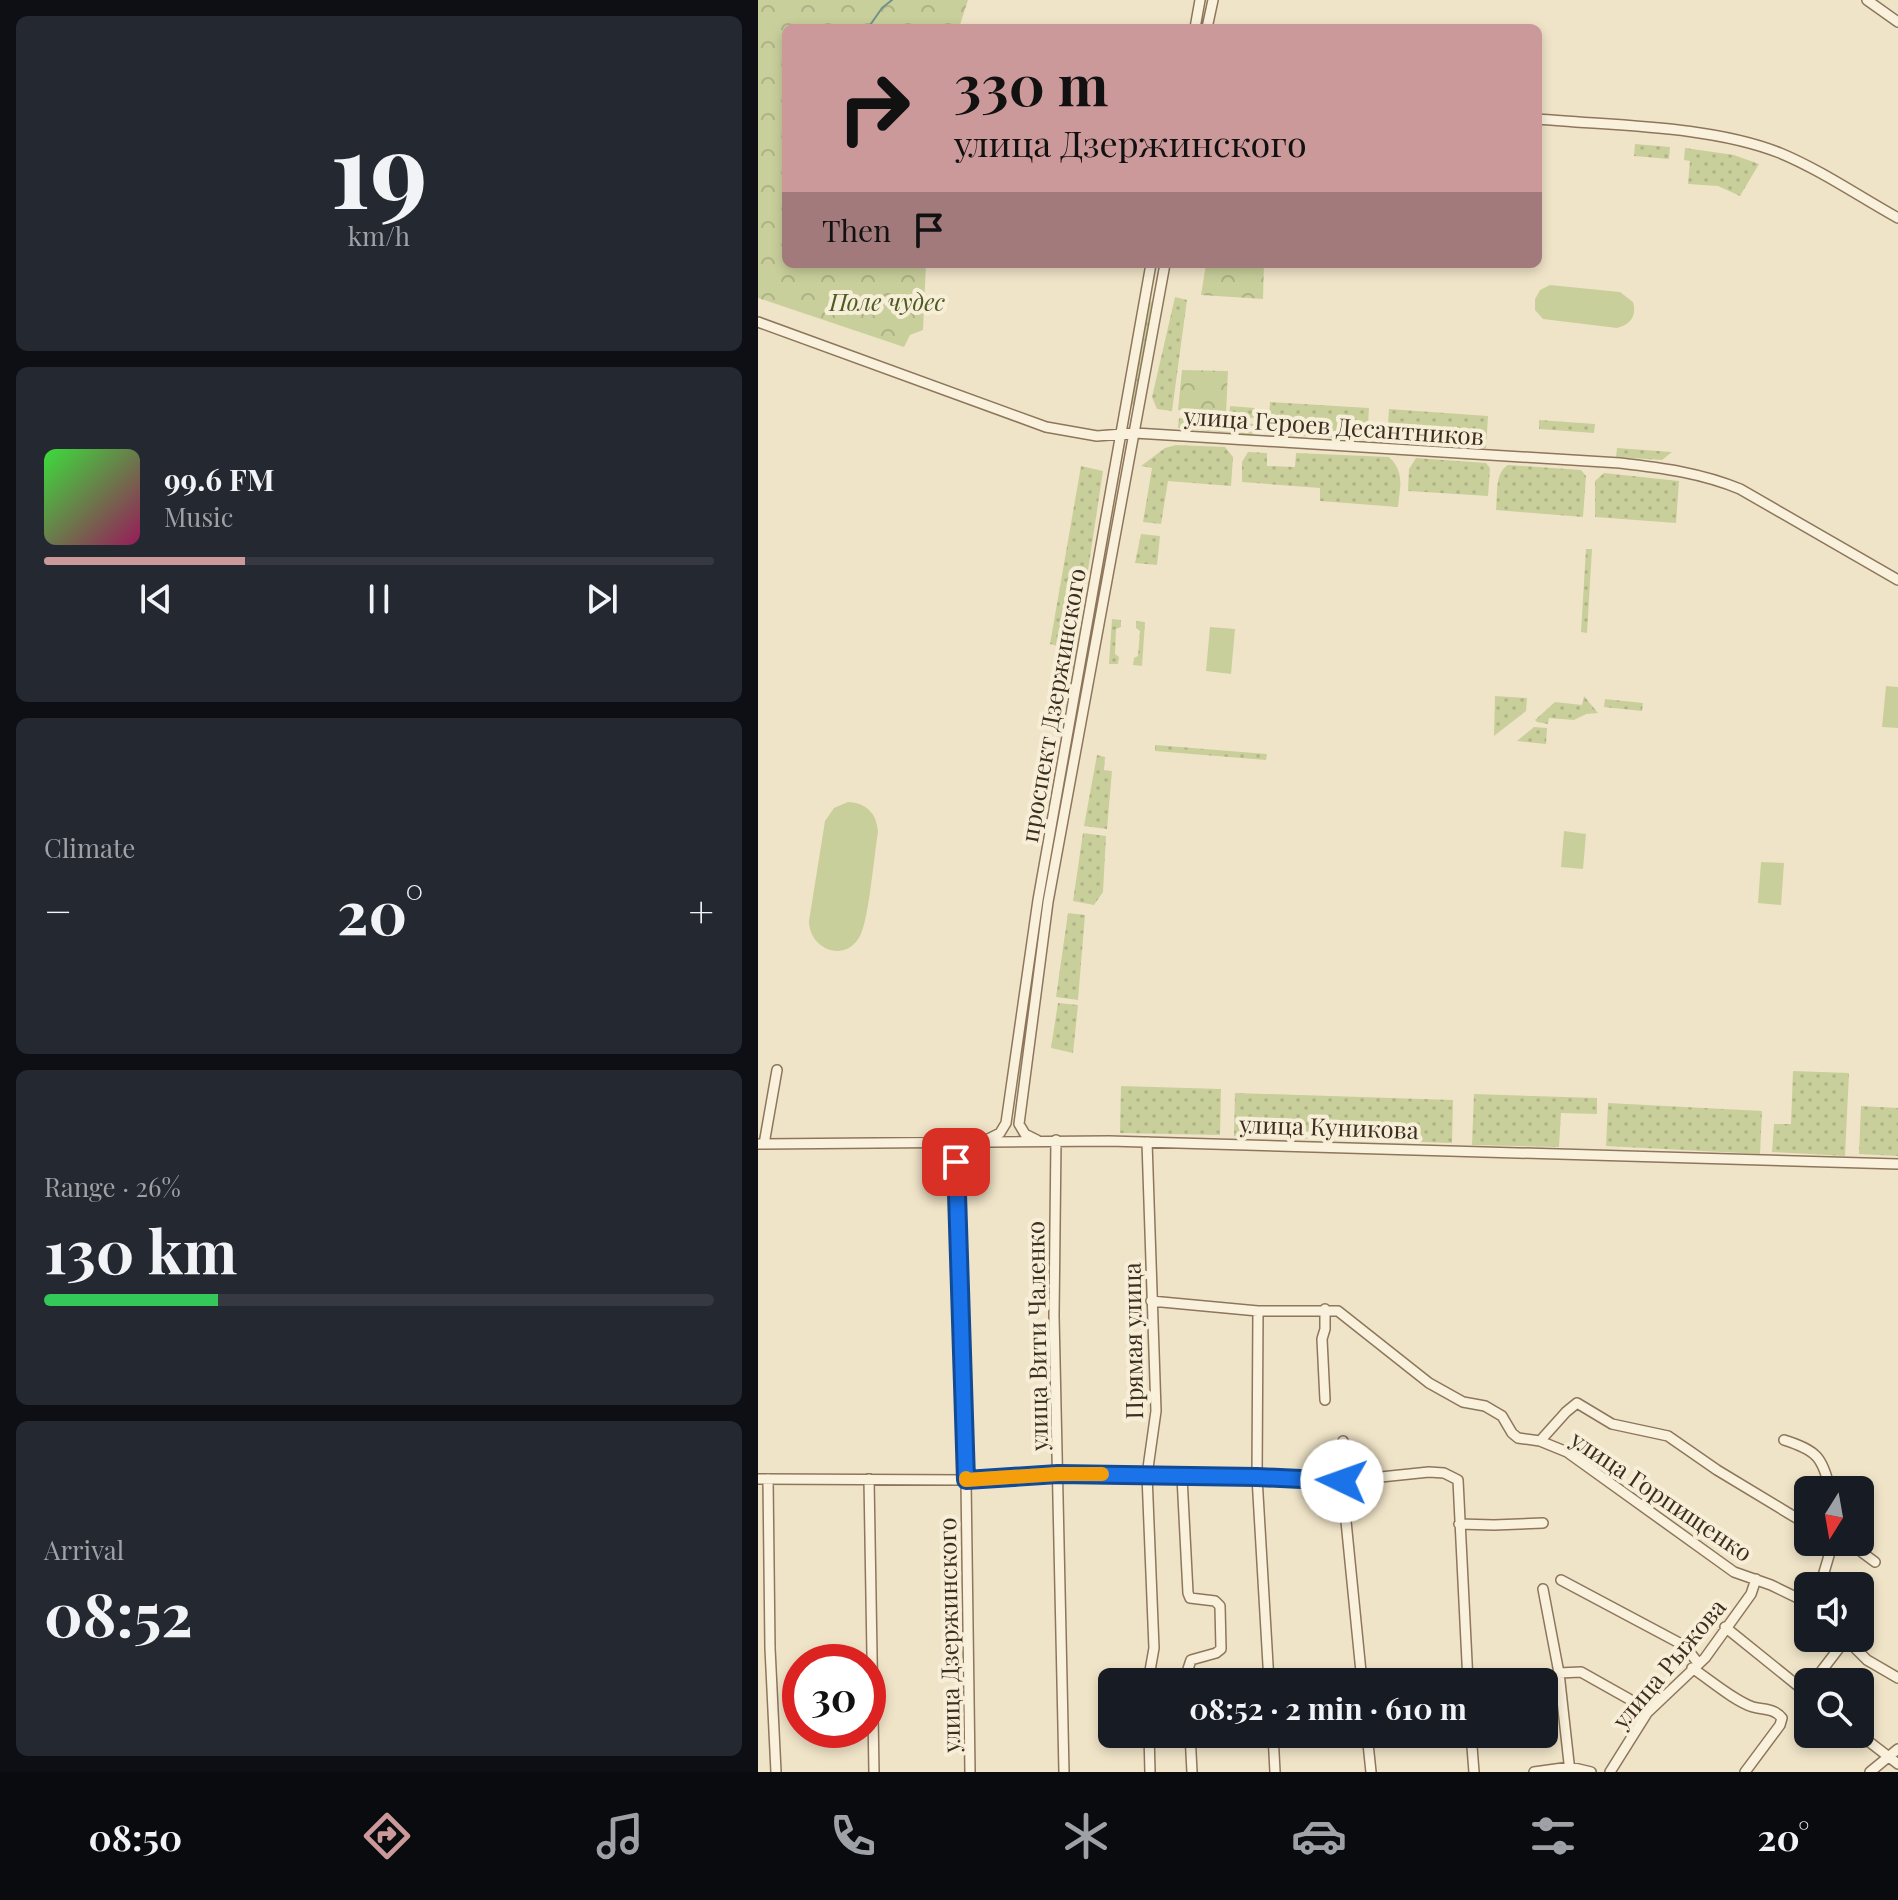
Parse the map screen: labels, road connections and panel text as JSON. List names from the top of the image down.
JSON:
{
  "streets": {
    "street": [
      "улица Героев Десантников",
      "проспект Дзержинского",
      "улица Куникова",
      "улица Вити Чаленко",
      "Прямая улица",
      "улица Горпищенко",
      "улица Дзержинского",
      "улица Рыжова"
    ]
  },
  "crossings": [
    ["улица Героев Десантников", "проспект Дзержинского"],
    ["улица Куникова", "улица Вити Чаленко"],
    ["улица Куникова", "Прямая улица"],
    ["улица Горпищенко", "улица Рыжова"]
  ],
  "parks": ["Поле чудес"],
  "north": "bottom",
  "page": {
    "tile": [
      ["19", "km/h"],
      "Climate",
      ["Range · 26%", "130 km"],
      ["Arrival", "08:52"]
    ],
    "turn": ["330 m", "улица Дзержинского"],
    "then": "Then",
    "song": ["99.6 FM", "Music"],
    "heat": ["−", "20°", "+"],
    "limit": "30",
    "trip": "08:52 · 2 min · 610 m",
    "tabs": ["08:50", "20°"]
  }
}
